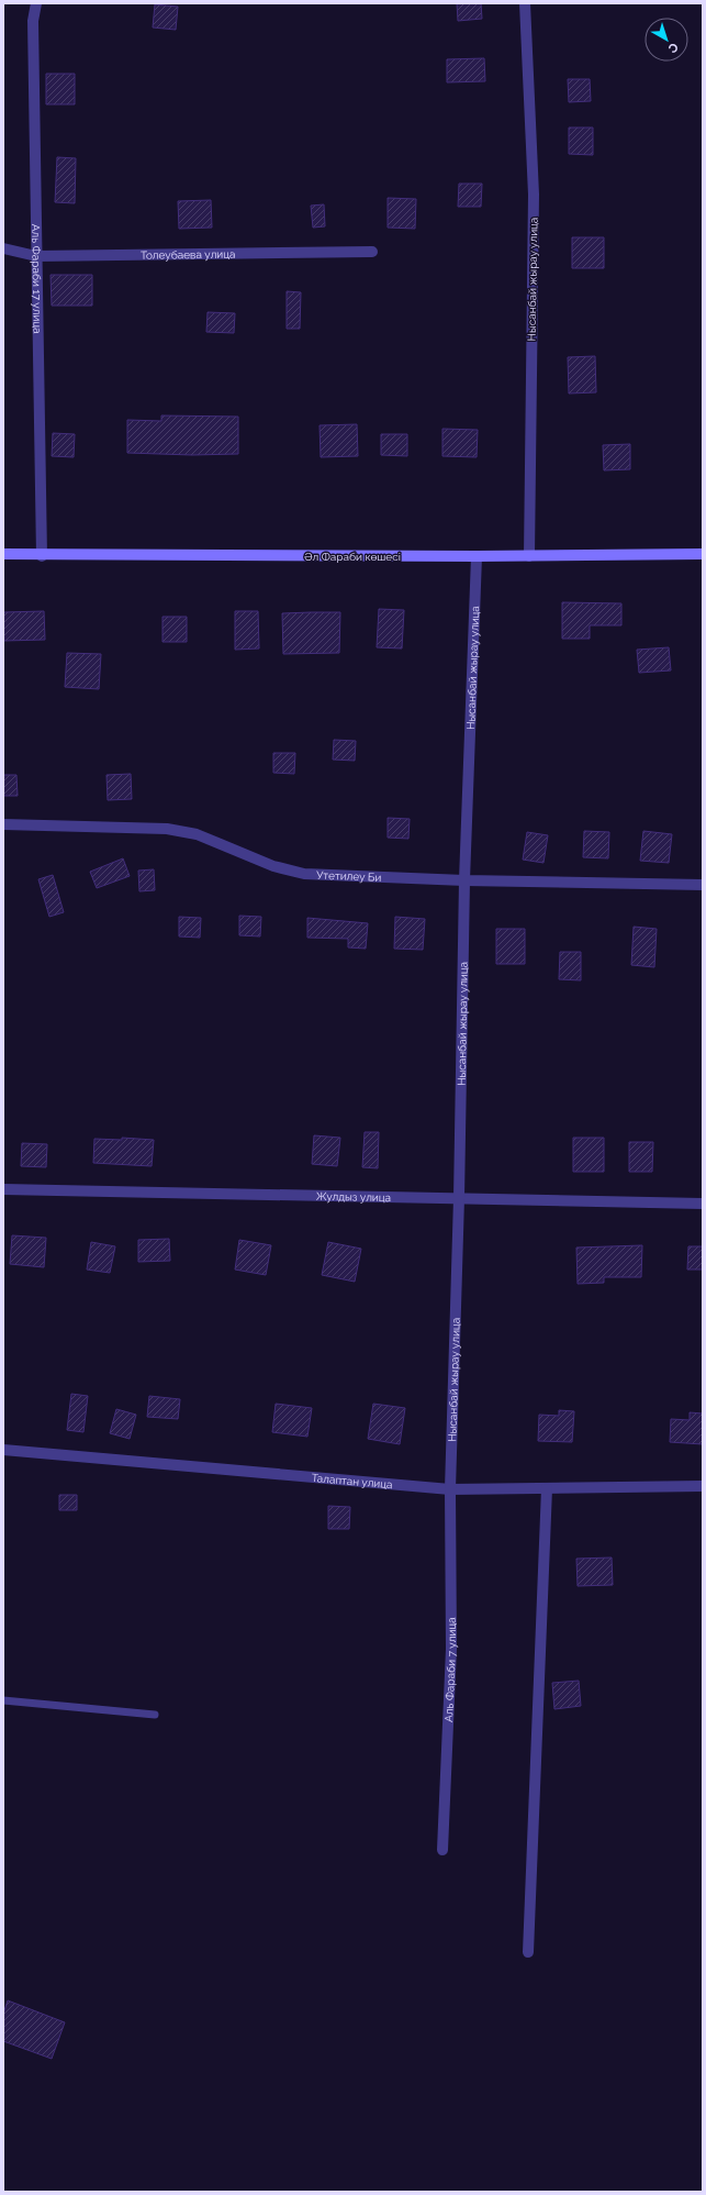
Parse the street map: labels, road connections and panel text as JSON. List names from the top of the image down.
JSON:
{
  "streets": {
    "street": [
      "Толеубаева улица",
      "Аль Фараби 17 улица",
      "Нысанбай жырау улица",
      "Әл Фараби көшесі",
      "Утетилеу Би",
      "Жулдыз улица",
      "Талаптан улица",
      "Аль Фараби 7 улица"
    ]
  },
  "crossings": [
    ["Толеубаева улица", "Аль Фараби 17 улица"],
    ["Аль Фараби 17 улица", "Әл Фараби көшесі"],
    ["Нысанбай жырау улица", "Әл Фараби көшесі"],
    ["Нысанбай жырау улица", "Утетилеу Би"],
    ["Нысанбай жырау улица", "Жулдыз улица"],
    ["Нысанбай жырау улица", "Талаптан улица"],
    ["Нысанбай жырау улица", "Аль Фараби 7 улица"],
    ["Талаптан улица", "Аль Фараби 7 улица"]
  ],
  "north": "bottom right"
}
